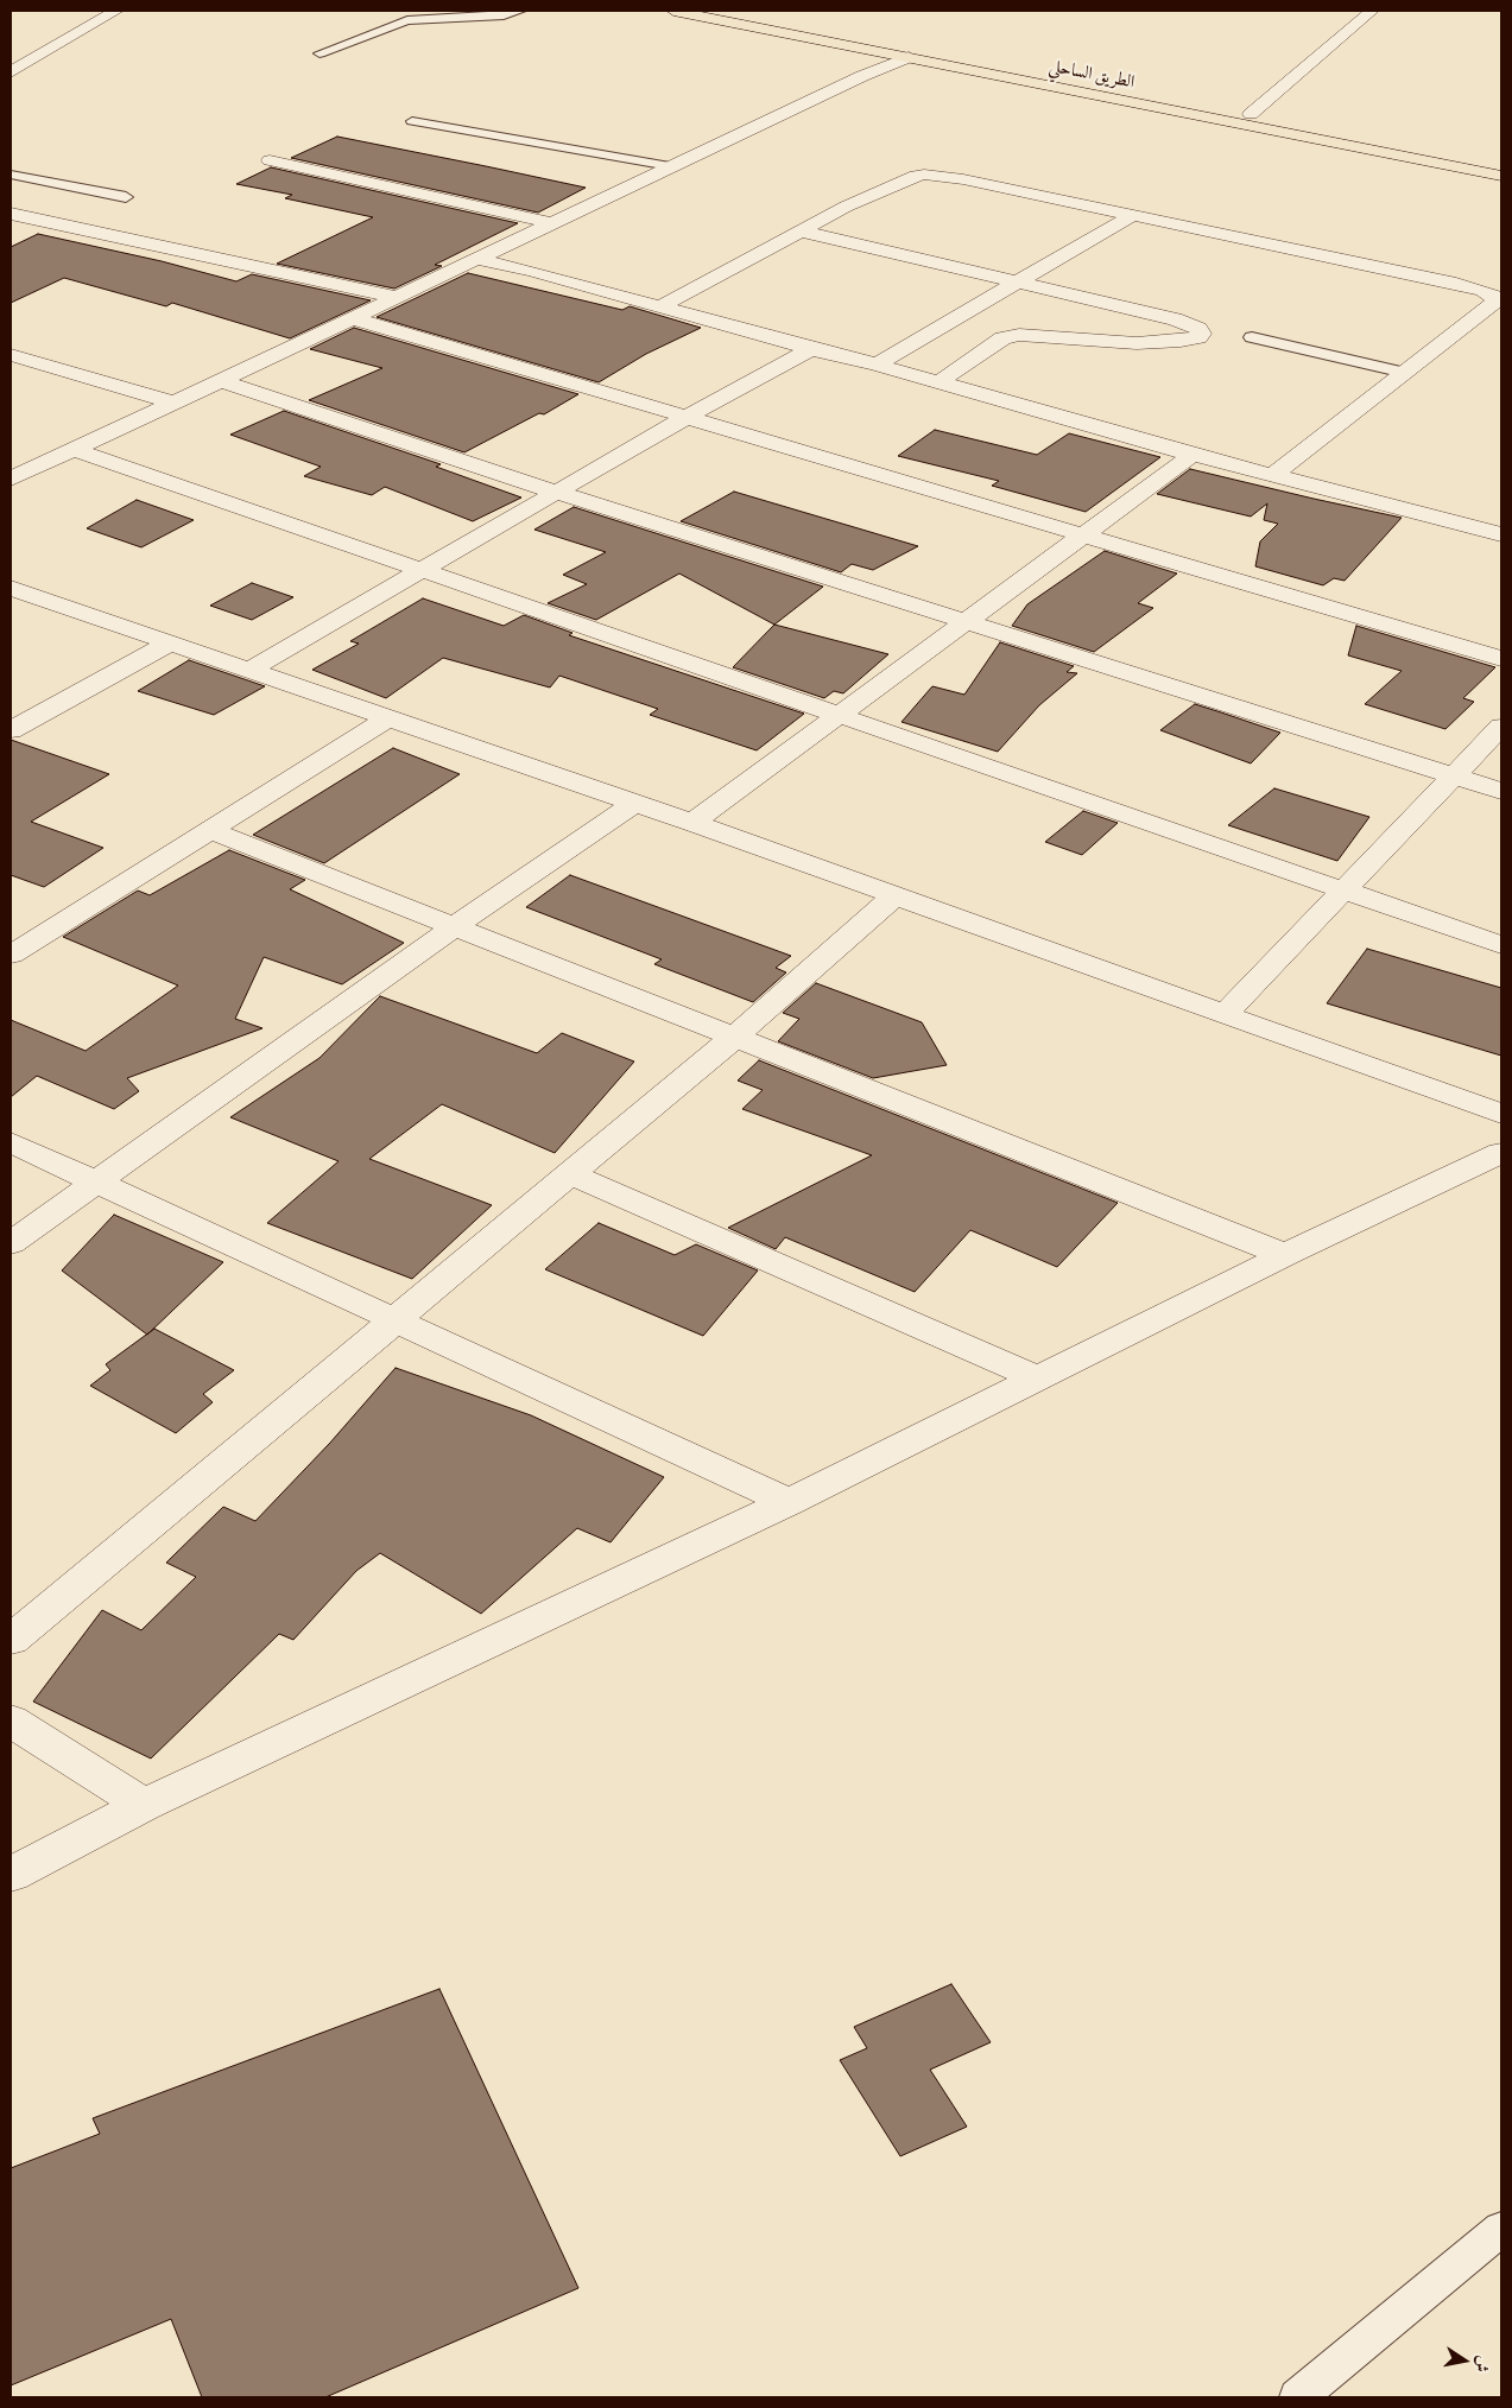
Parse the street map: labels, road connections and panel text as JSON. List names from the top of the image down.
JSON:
{
  "streets": {
    "highway": ["الطريق الساحلي"]
  },
  "north": "right"
}
